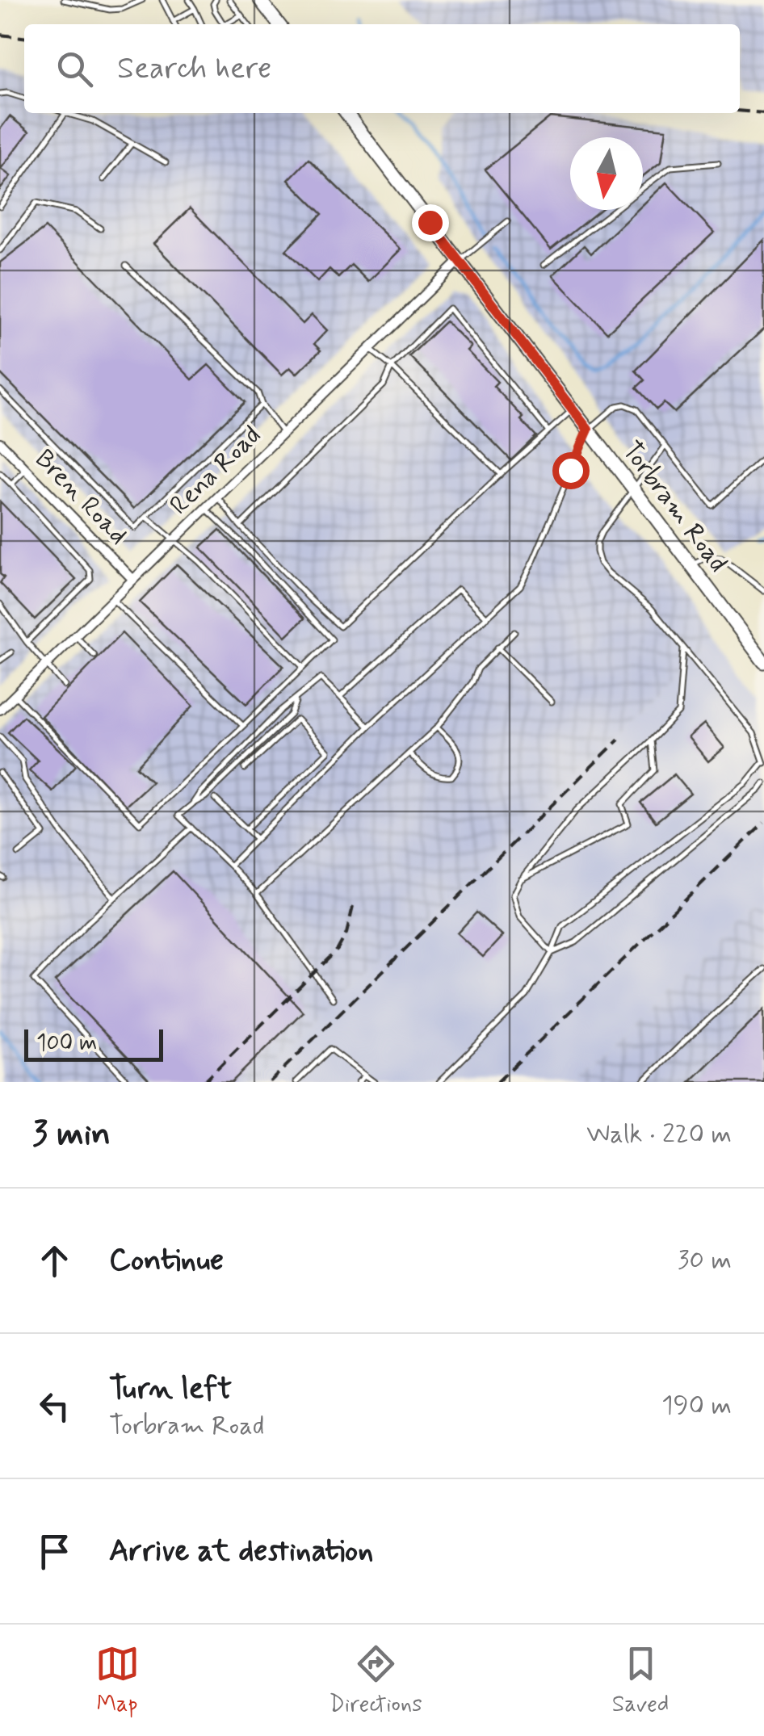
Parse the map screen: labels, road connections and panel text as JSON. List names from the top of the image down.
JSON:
{
  "streets": {
    "main road": ["Torbram Road"],
    "street": ["Rena Road", "Bren Road"]
  },
  "crossings": [
    ["Rena Road", "Bren Road"],
    ["Rena Road", "Torbram Road"]
  ],
  "scale_bar": "100 m",
  "north": "bottom",
  "page": {
    "search": "Search here",
    "scale": "100 m",
    "heading": ["3 min", "Walk · 220 m"],
    "list": [
      ["Continue", "30 m"],
      ["Turn left", "Torbram Road", "190 m"],
      "Arrive at destination"
    ],
    "nav": ["Map", "Directions", "Saved"]
  }
}
